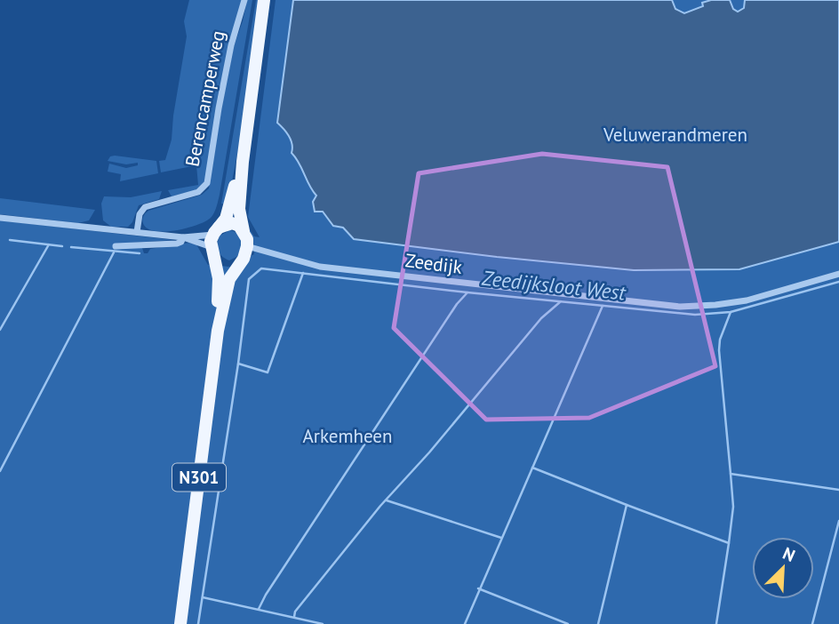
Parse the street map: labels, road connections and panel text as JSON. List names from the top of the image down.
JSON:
{
  "streets": {
    "main road": ["N301"],
    "street": ["Berencamperweg", "Zeedijk"]
  },
  "crossings": [
    ["Zeedijk", "N301"]
  ],
  "water": ["Zeedijksloot West"],
  "parks": ["Veluwerandmeren", "Arkemheen"],
  "north": "top right"
}
